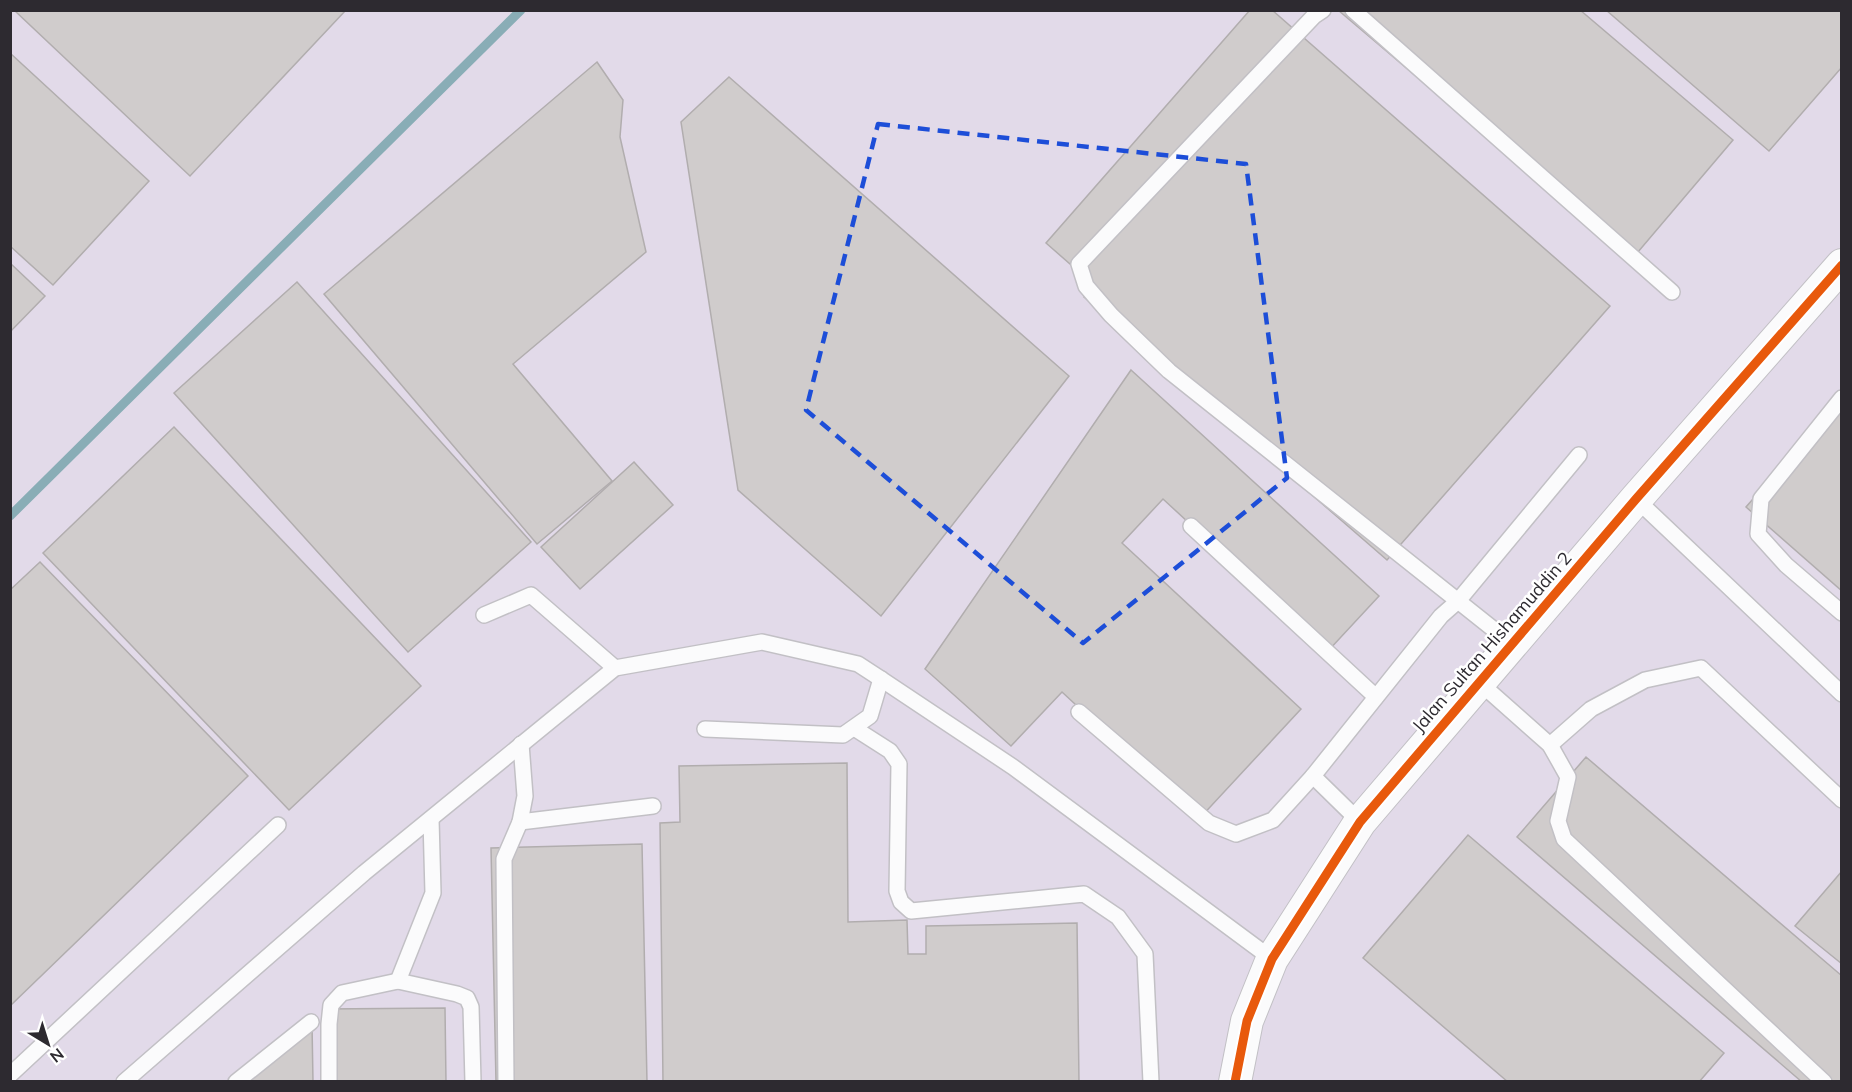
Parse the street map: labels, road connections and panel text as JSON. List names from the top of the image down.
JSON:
{
  "streets": {
    "street": ["Jalan Sultan Hishamuddin 2"]
  },
  "north": "bottom right"
}
